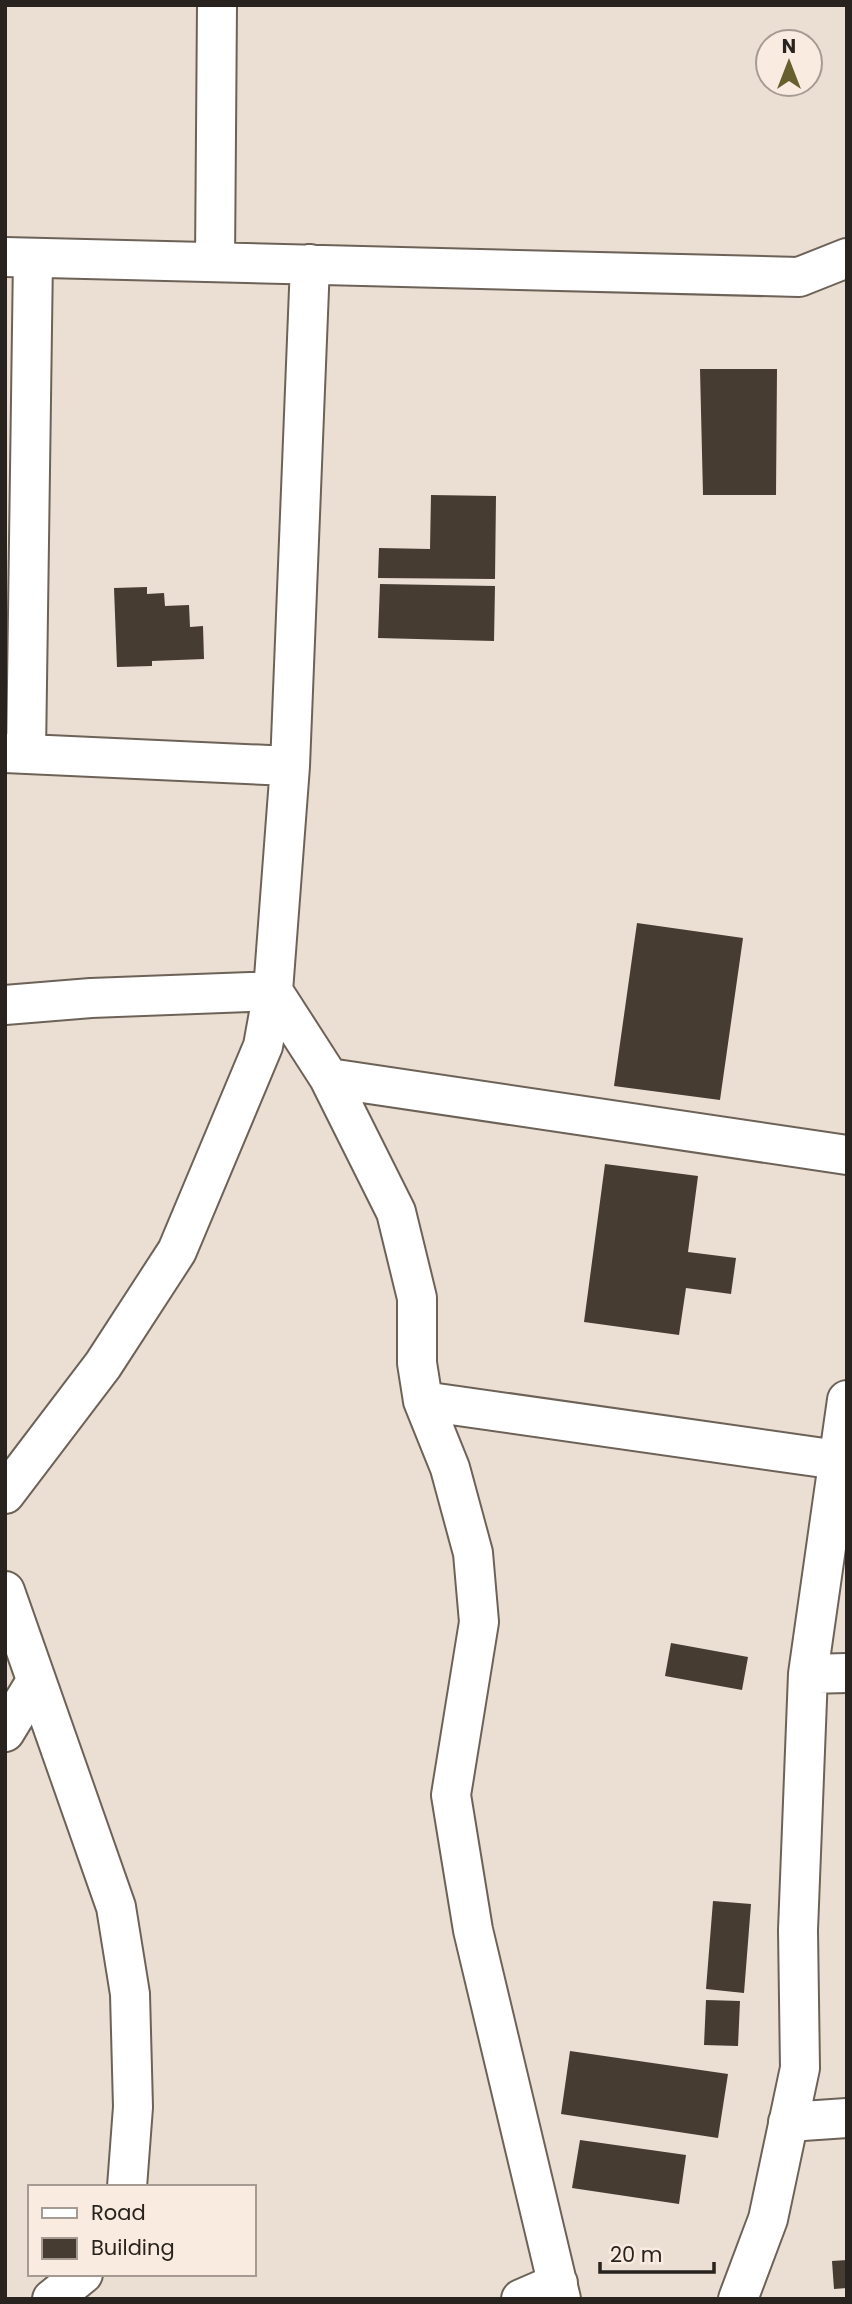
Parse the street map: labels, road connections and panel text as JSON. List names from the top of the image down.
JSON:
{
  "legend": ["Road", "Building"],
  "scale_bar": "20 m",
  "north": "top"
}
